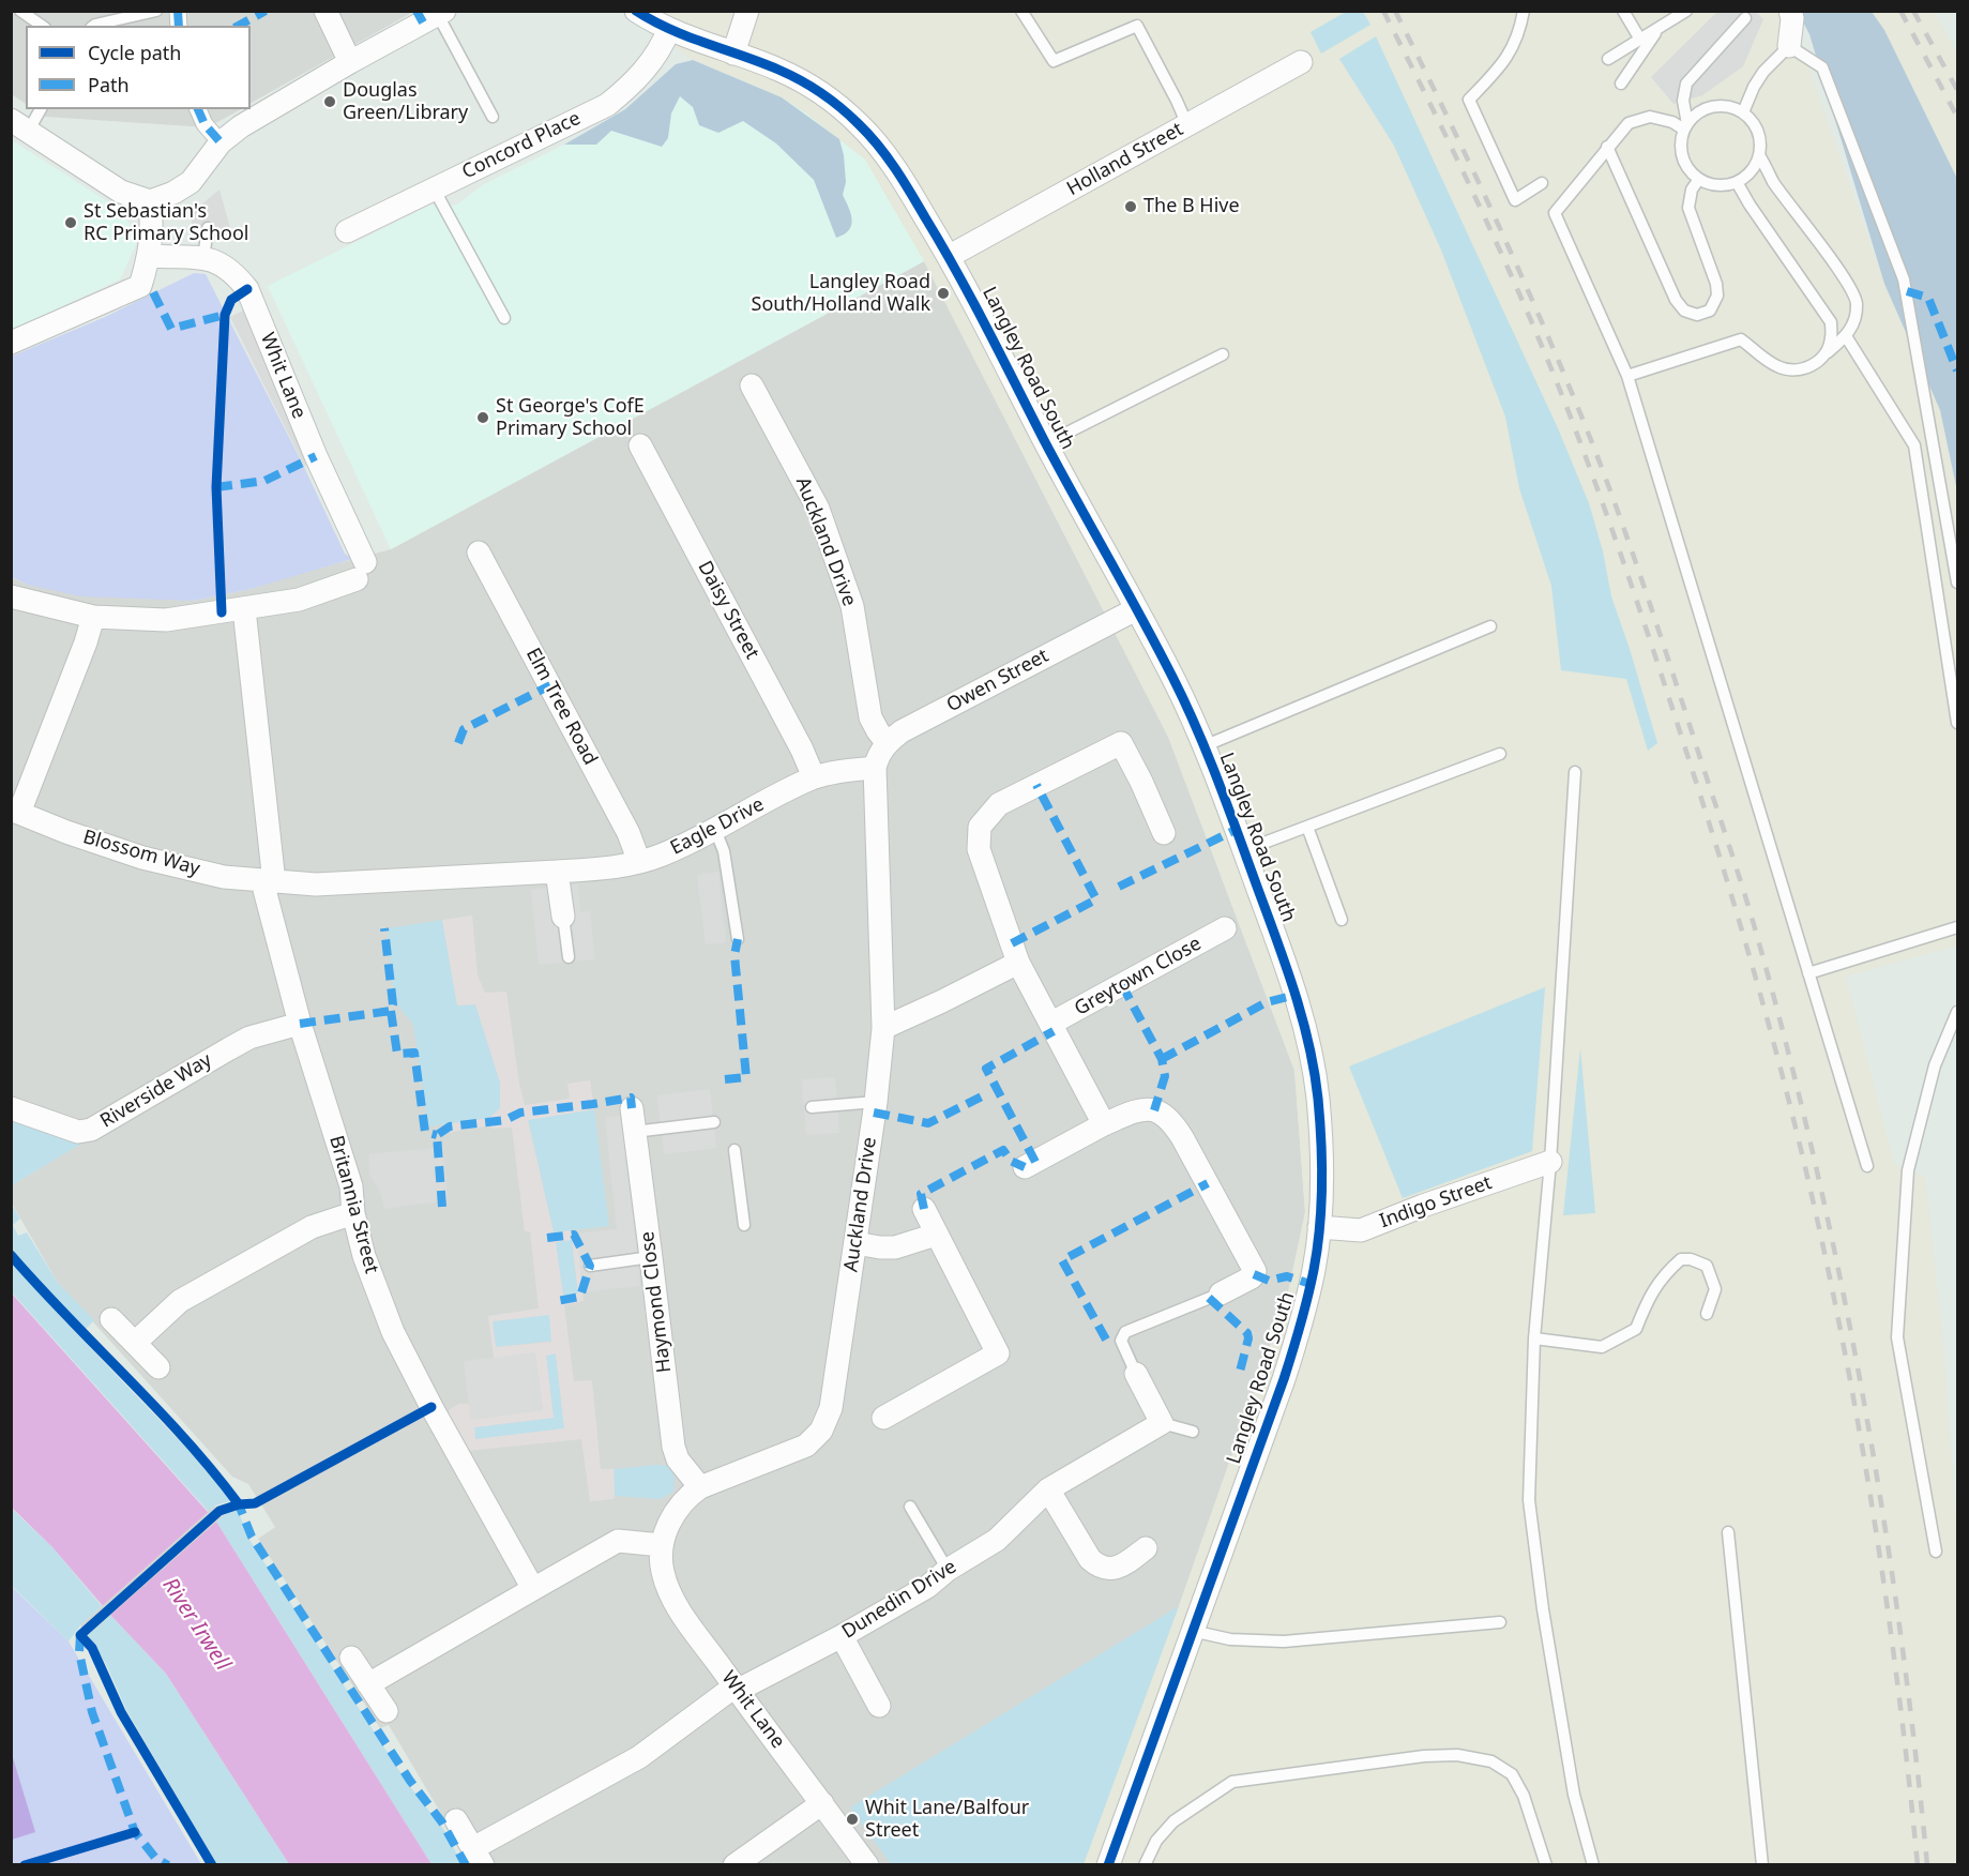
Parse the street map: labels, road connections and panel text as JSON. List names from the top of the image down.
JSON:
{
  "streets": {
    "street": [
      "Concord Place",
      "Holland Street",
      "Langley Road South",
      "Whit Lane",
      "Auckland Drive",
      "Daisy Street",
      "Owen Street",
      "Elm Tree Road",
      "Eagle Drive",
      "Blossom Way",
      "Greytown Close",
      "Riverside Way",
      "Indigo Street",
      "Britannia Street",
      "Haymond Close",
      "Dunedin Drive"
    ]
  },
  "crossings": [
    ["Concord Place", "Langley Road South"],
    ["Holland Street", "Langley Road South"],
    ["Langley Road South", "Owen Street"],
    ["Langley Road South", "Indigo Street"],
    ["Whit Lane", "Auckland Drive"],
    ["Whit Lane", "Britannia Street"],
    ["Whit Lane", "Dunedin Drive"],
    ["Auckland Drive", "Owen Street"],
    ["Auckland Drive", "Eagle Drive"],
    ["Auckland Drive", "Haymond Close"],
    ["Daisy Street", "Eagle Drive"],
    ["Elm Tree Road", "Eagle Drive"],
    ["Eagle Drive", "Blossom Way"],
    ["Eagle Drive", "Britannia Street"],
    ["Blossom Way", "Britannia Street"],
    ["Riverside Way", "Britannia Street"]
  ],
  "water": ["River Irwell"],
  "places": [
    "Douglas Green/Library",
    "The B Hive",
    "St Sebastian's RC Primary School",
    "Langley Road South/Holland Walk",
    "St George's CofE Primary School",
    "Whit Lane/Balfour Street"
  ],
  "legend": ["Cycle path", "Path"]
}
